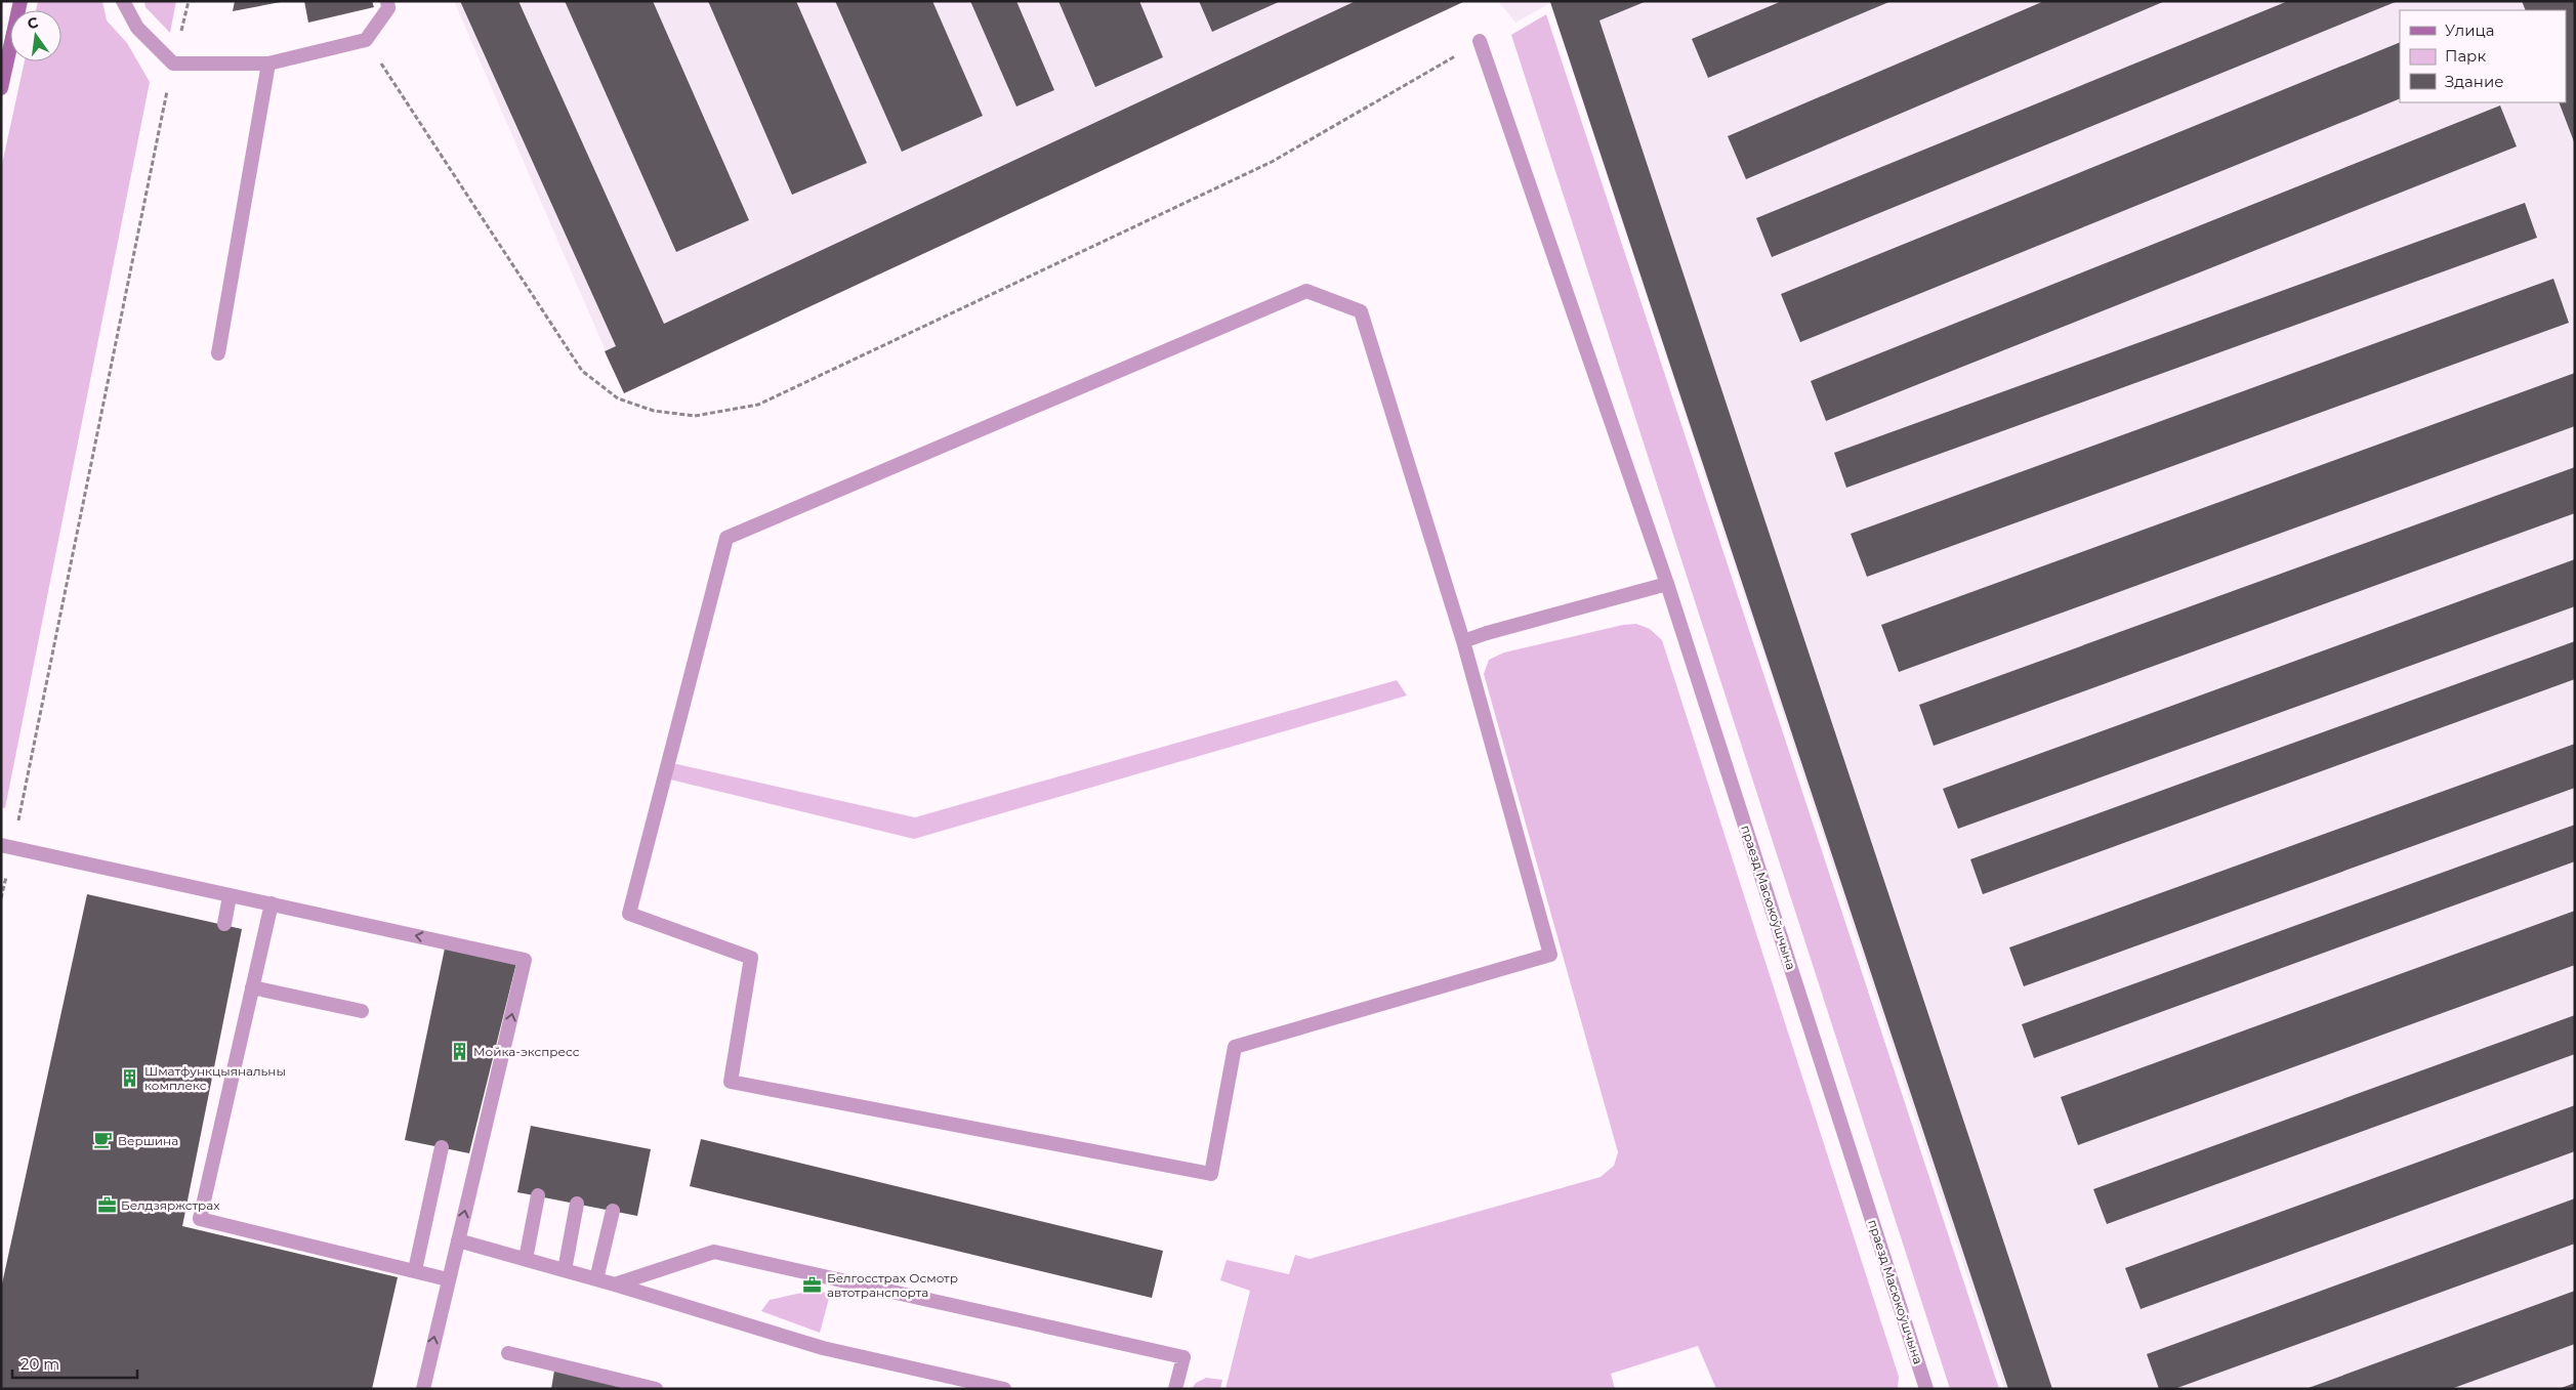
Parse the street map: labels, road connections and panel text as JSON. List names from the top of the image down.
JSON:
{
  "streets": {
    "street": ["праезд Масюкоўшчына"]
  },
  "places": {
    "building": ["Мойка-экспресс", "Шматфункцыянальны комплекс"],
    "cafe": ["Вершина"],
    "office": ["Белдзяржстрах", "Белгосстрах Осмотр автотранспорта"]
  },
  "legend": ["Улица", "Парк", "Здание"],
  "scale_bar": "20 m",
  "north": "top"
}
